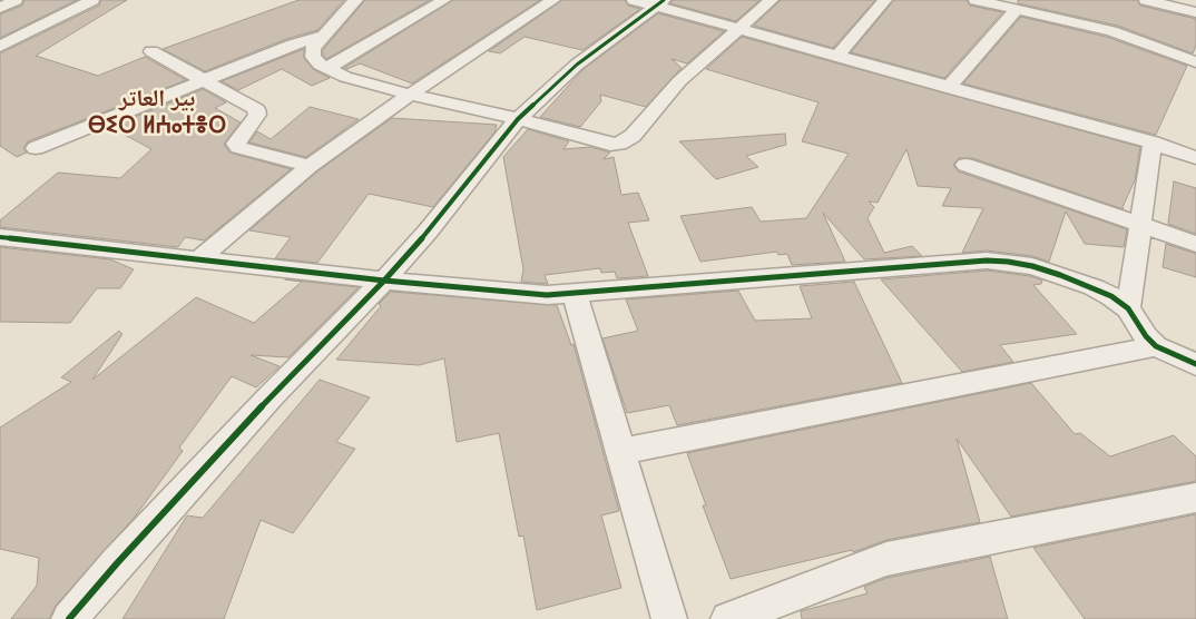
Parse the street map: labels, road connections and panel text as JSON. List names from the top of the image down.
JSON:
{
  "districts": ["بير العاتر ⴱⵉⵔ ⵍⵄⴰⵜⴻⵔ"]
}
